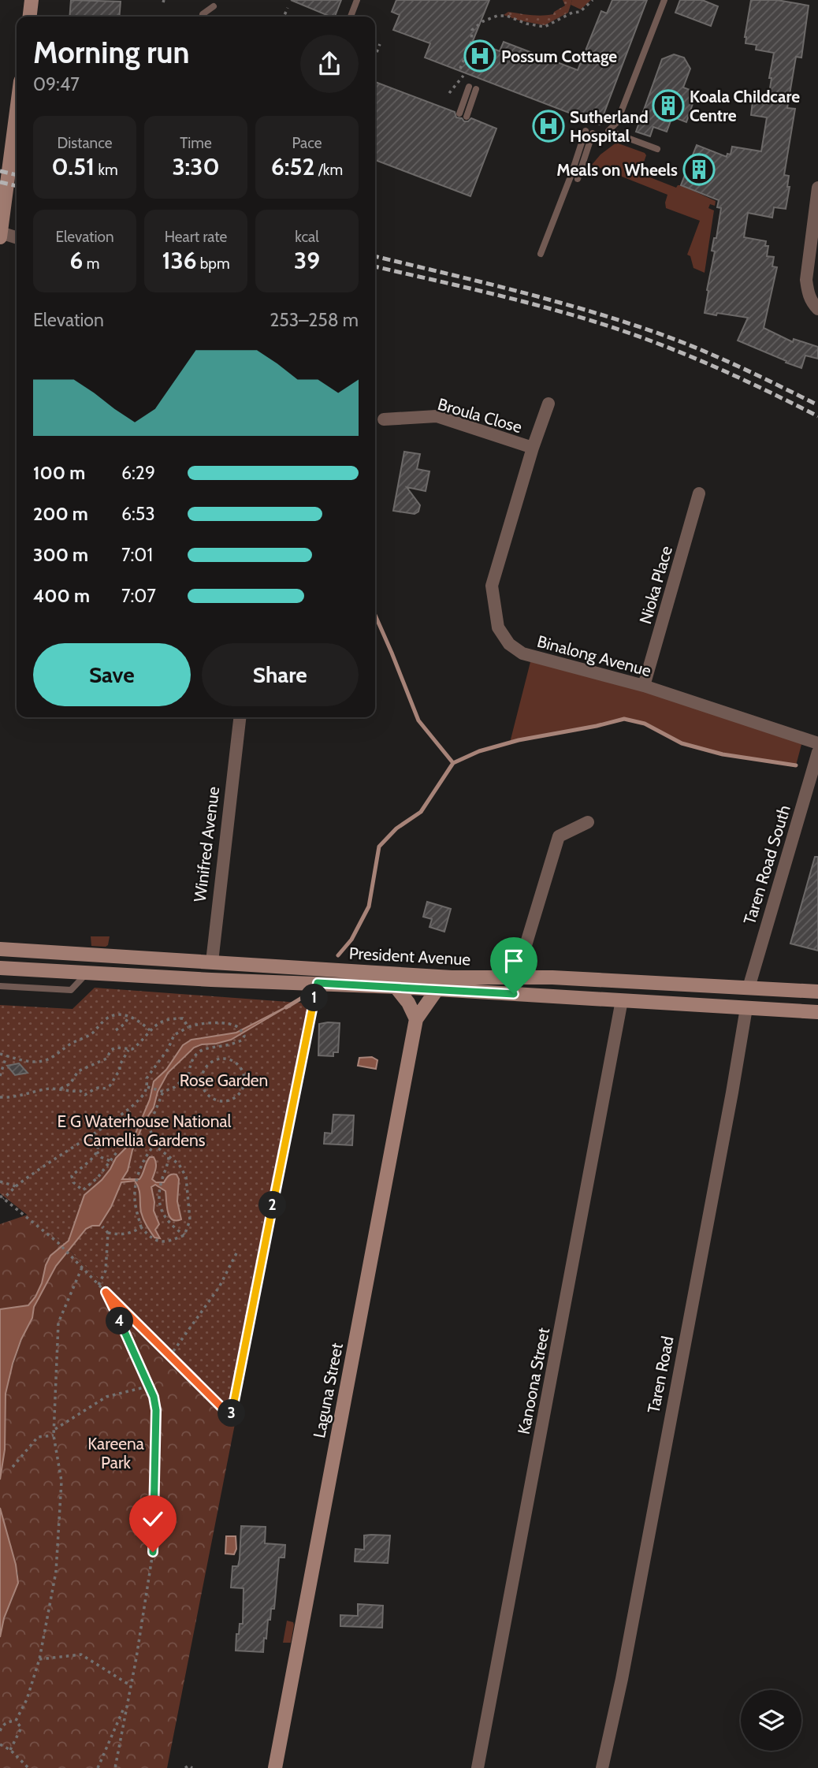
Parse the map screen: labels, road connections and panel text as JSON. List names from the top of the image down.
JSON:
{
  "streets": {
    "main road": [
      "Winifred Avenue",
      "President Avenue",
      "Taren Road",
      "Laguna Street"
    ],
    "street": [
      "Broula Close",
      "Nioka Place",
      "Binalong Avenue",
      "Taren Road South",
      "Kanoona Street"
    ]
  },
  "crossings": [
    ["Broula Close", "Binalong Avenue"],
    ["Nioka Place", "Binalong Avenue"],
    ["Winifred Avenue", "President Avenue"],
    ["Taren Road South", "President Avenue"],
    ["Taren Road South", "Taren Road"],
    ["President Avenue", "Taren Road"],
    ["President Avenue", "Kanoona Street"],
    ["President Avenue", "Laguna Street"]
  ],
  "parks": ["Rose Garden", "E G Waterhouse National Camellia Gardens", "Kareena Park"],
  "places": {
    "hospital": ["Possum Cottage", "Sutherland Hospital"],
    "building": ["Koala Childcare Centre", "Meals on Wheels"]
  },
  "page": {
    "heading": ["Morning run", "09:47"],
    "stats": [
      ["Distance", "0.51 km"],
      ["Time", "3:30"],
      ["Pace", "6:52 /km"],
      ["Elevation", "6 m"],
      ["Heart rate", "136 bpm"],
      ["kcal", "39"]
    ],
    "chart": ["Elevation", "253–258 m"],
    "list": [
      {
        "name": "100 m",
        "note": "6:29"
      },
      {
        "name": "200 m",
        "note": "6:53"
      },
      {
        "name": "300 m",
        "note": "7:01"
      },
      {
        "name": "400 m",
        "note": "7:07"
      }
    ],
    "buttons": ["Save", "Share"],
    "pins": [
      "1",
      "2",
      "4",
      "3"
    ]
  }
}
